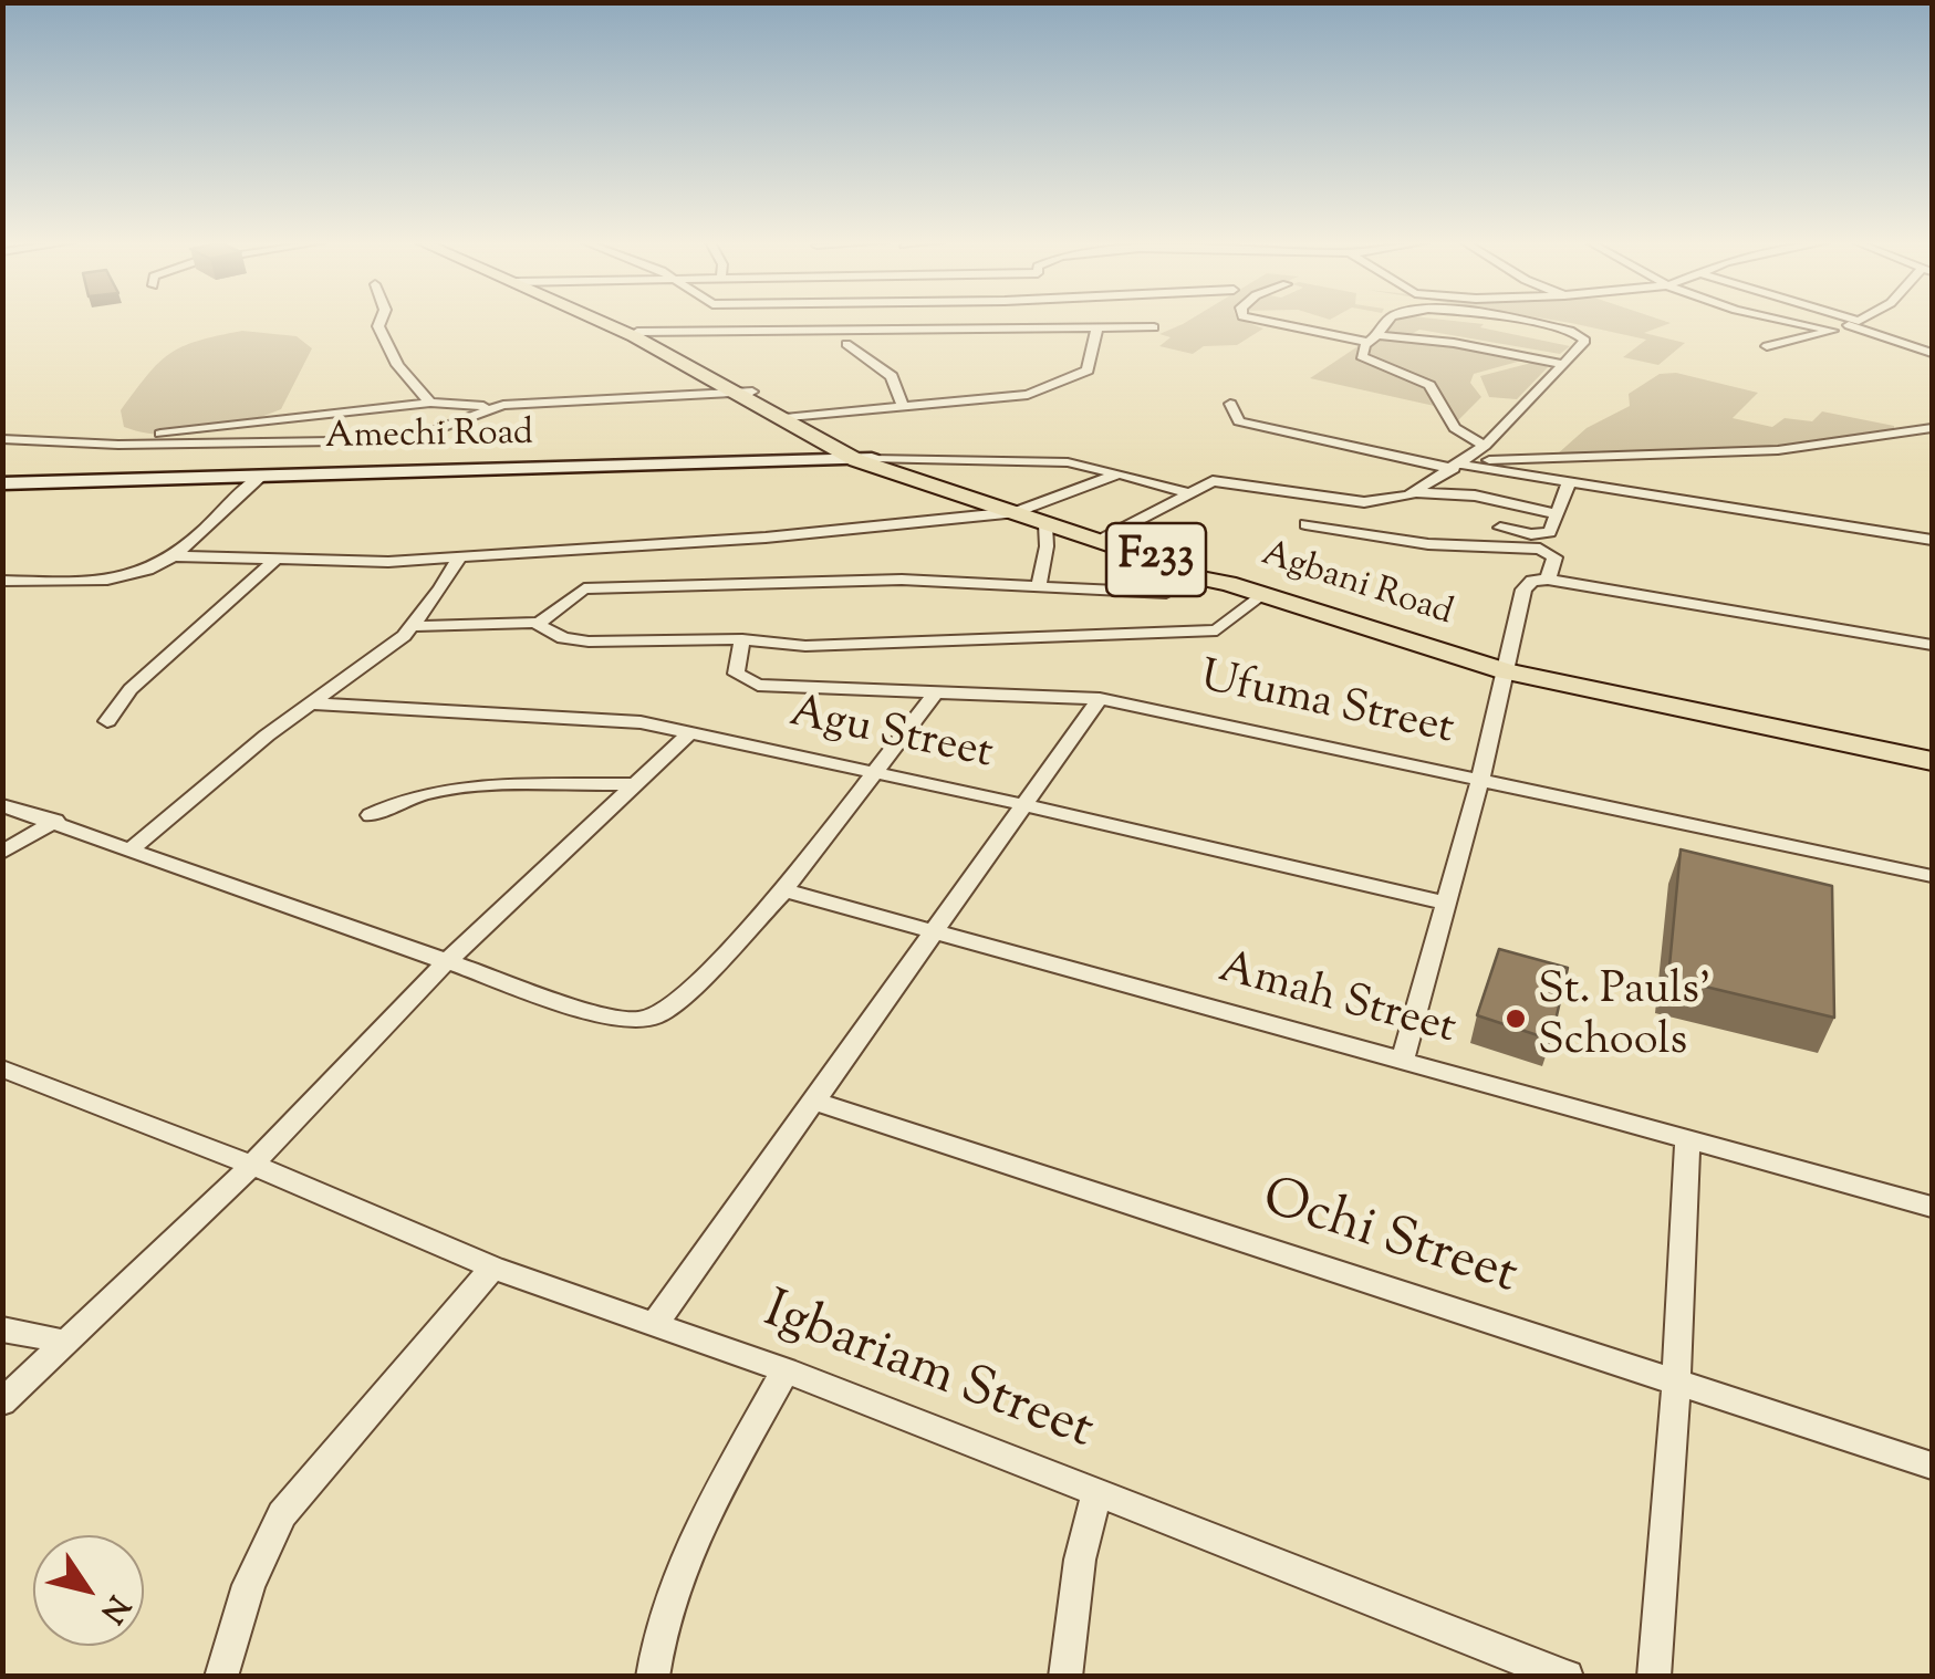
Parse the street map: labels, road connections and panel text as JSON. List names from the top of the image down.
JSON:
{
  "streets": {
    "main road": ["Amechi Road", "F233", "Agbani Road"],
    "street": [
      "Ufuma Street",
      "Agu Street",
      "Amah Street",
      "Ochi Street",
      "Igbariam Street"
    ]
  },
  "crossings": [
    ["Amechi Road", "Agbani Road"]
  ],
  "places": ["St. Pauls' Schools"],
  "north": "bottom right"
}
